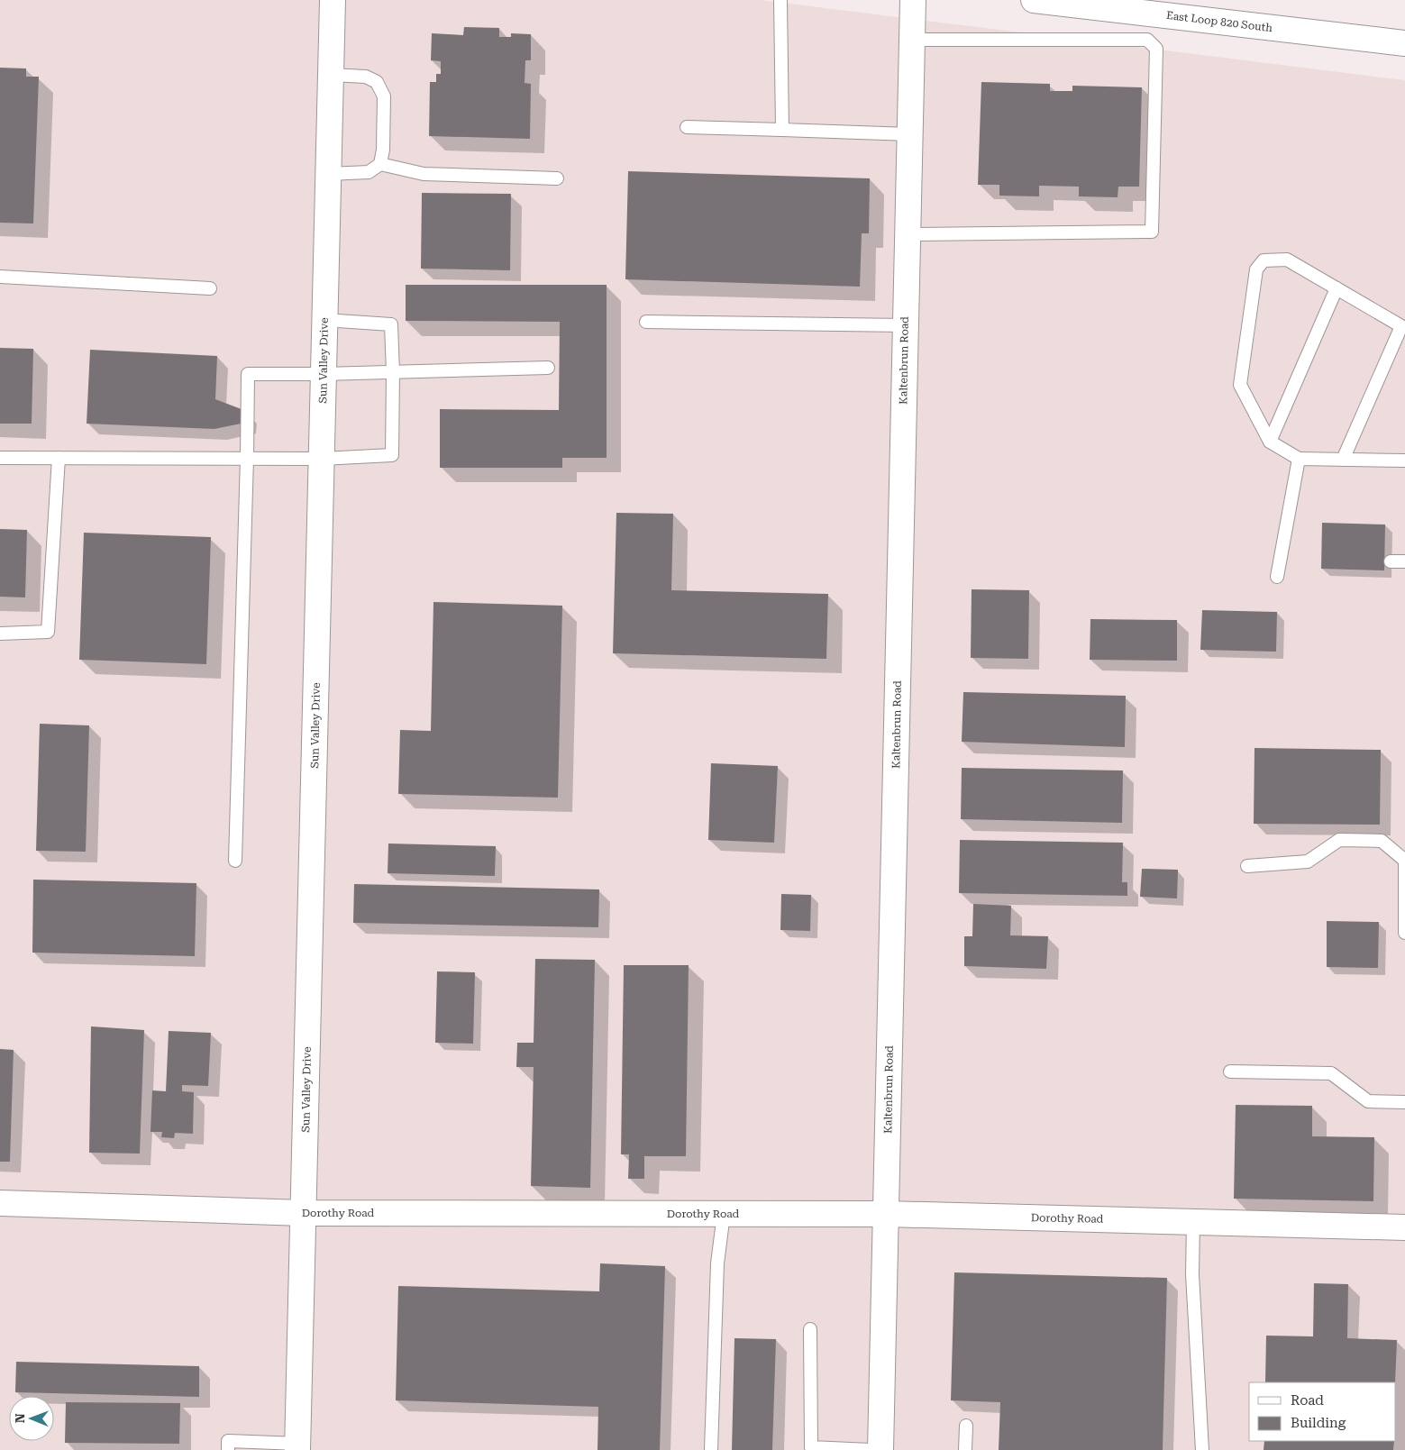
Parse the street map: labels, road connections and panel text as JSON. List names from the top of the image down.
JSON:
{
  "streets": {
    "street": [
      "East Loop 820 South",
      "Sun Valley Drive",
      "Kaltenbrun Road",
      "Dorothy Road"
    ]
  },
  "crossings": [
    ["Sun Valley Drive", "Dorothy Road"],
    ["Kaltenbrun Road", "Dorothy Road"]
  ],
  "legend": ["Road", "Building"],
  "north": "left"
}
